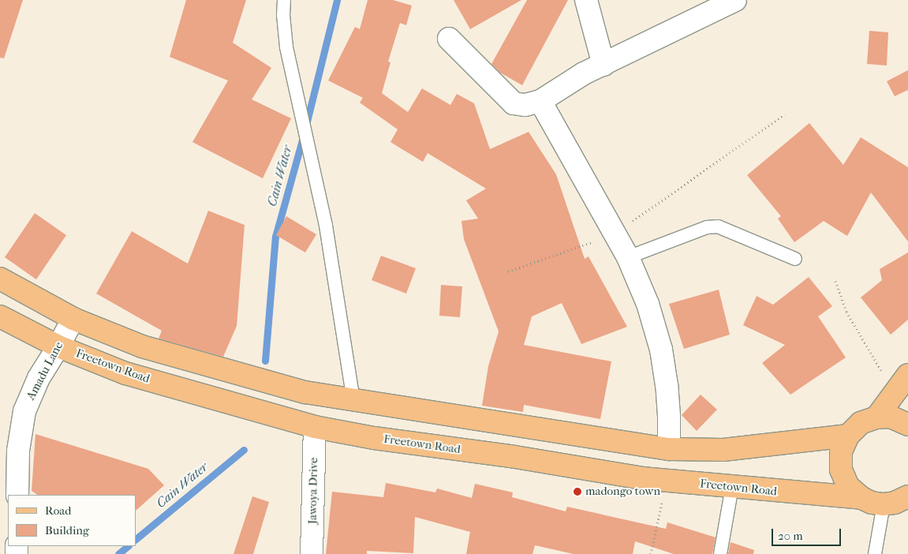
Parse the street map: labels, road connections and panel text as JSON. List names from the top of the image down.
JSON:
{
  "streets": {
    "main road": ["Freetown Road"],
    "street": ["Amadu Lane", "Jawoya Drive"]
  },
  "crossings": [
    ["Freetown Road", "Amadu Lane"],
    ["Freetown Road", "Jawoya Drive"]
  ],
  "water": ["Cain Water"],
  "places": ["madongo town"],
  "legend": ["Road", "Building"],
  "scale_bar": "20 m"
}
